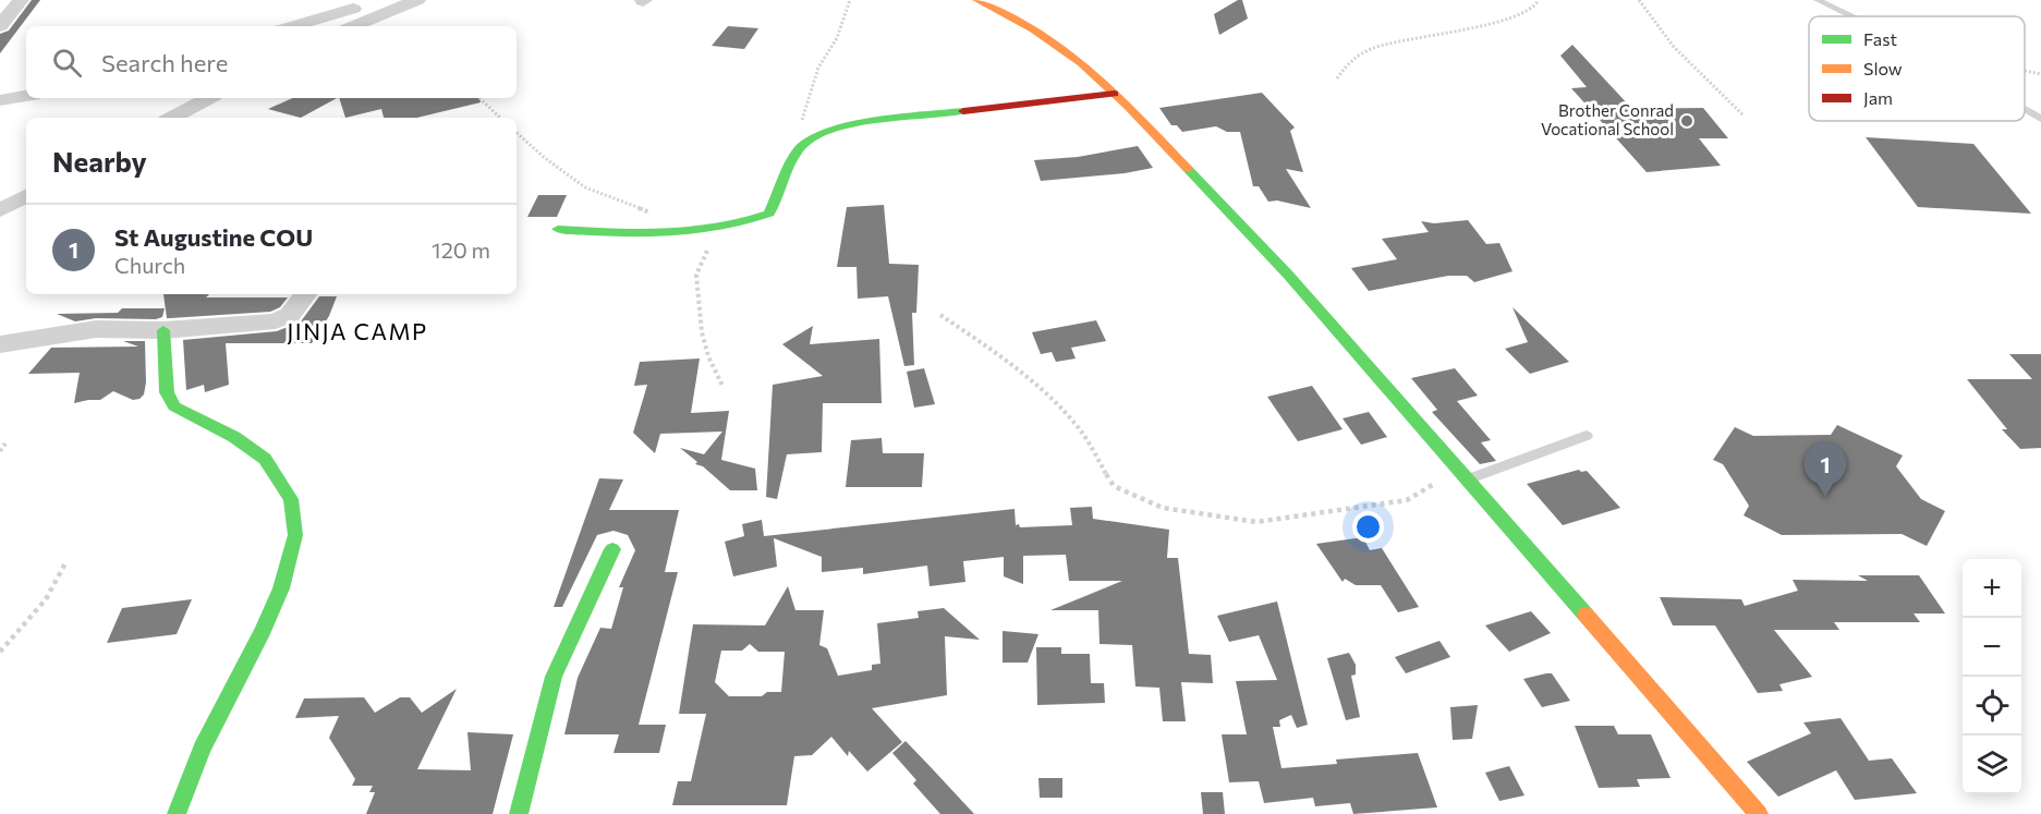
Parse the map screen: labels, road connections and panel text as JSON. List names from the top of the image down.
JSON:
{
  "districts": ["JINJA CAMP"],
  "places": ["Brother Conrad Vocational School"],
  "legend": ["Fast", "Slow", "Jam"],
  "page": {
    "search": "Search here",
    "heading": "Nearby",
    "list": [
      {
        "mark": "1",
        "name": "St Augustine COU",
        "note": "Church",
        "value": "120 m"
      }
    ],
    "pins": "1",
    "map_buttons": ["+", "−"]
  }
}
